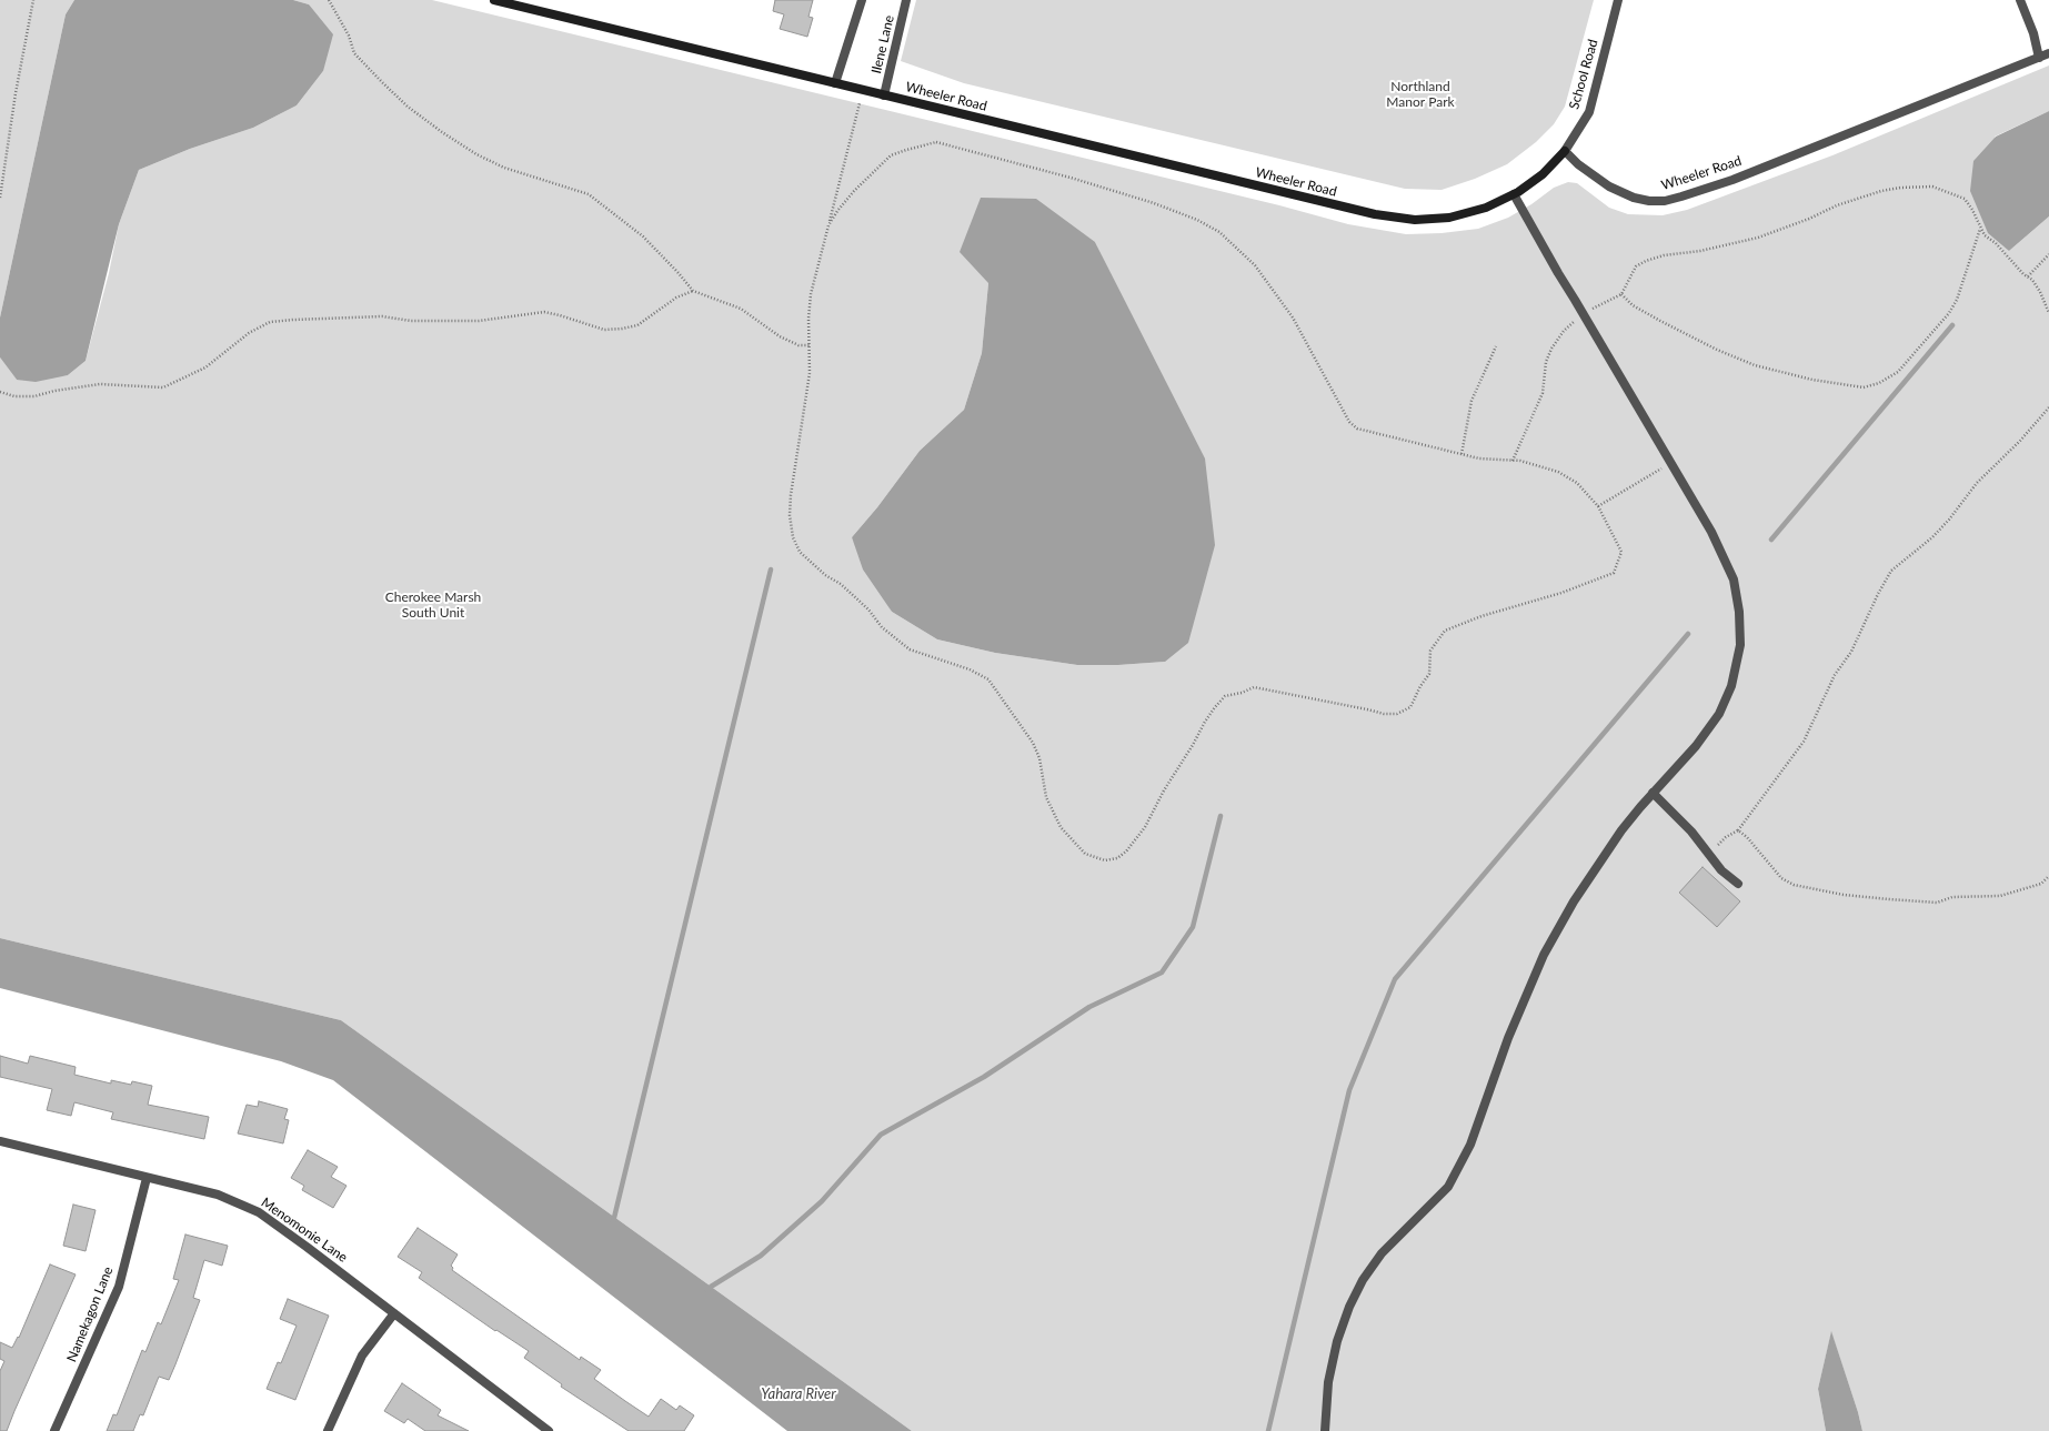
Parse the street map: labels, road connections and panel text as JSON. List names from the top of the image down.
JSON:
{
  "streets": {
    "street": [
      "Ilene Lane",
      "School Road",
      "Wheeler Road",
      "Menomonie Lane",
      "Namekagon Lane"
    ]
  },
  "crossings": [
    ["Ilene Lane", "Wheeler Road"],
    ["School Road", "Wheeler Road"],
    ["Menomonie Lane", "Namekagon Lane"]
  ],
  "water": ["Yahara River"],
  "parks": ["Northland Manor Park", "Cherokee Marsh South Unit"]
}
